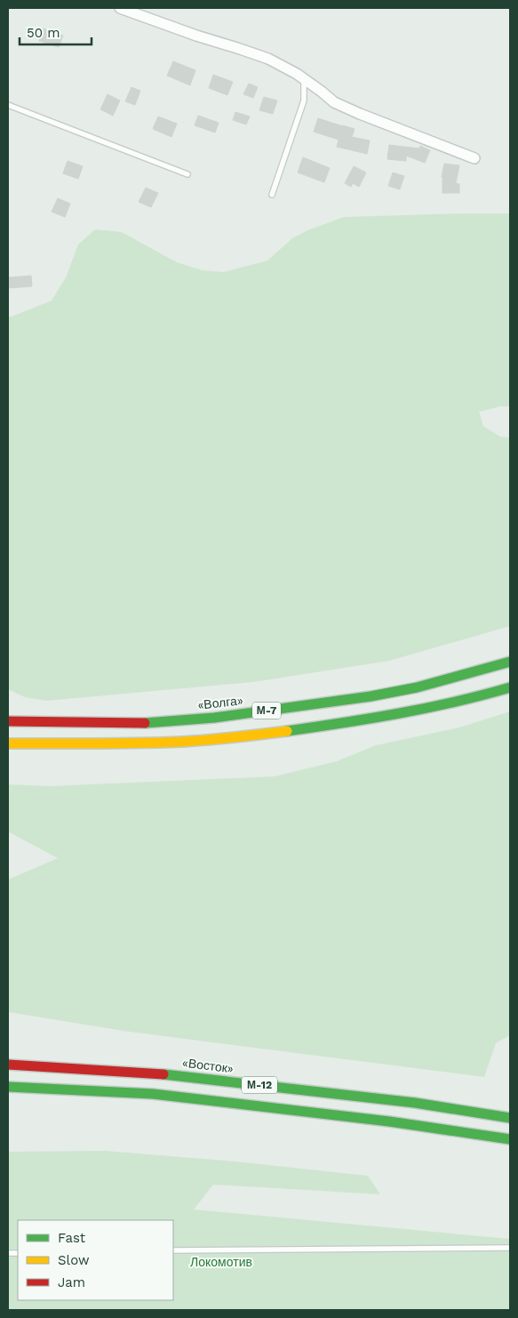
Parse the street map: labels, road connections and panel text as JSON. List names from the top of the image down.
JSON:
{
  "streets": {
    "highway": [
      "«Волга»",
      "М-7",
      "«Восток»",
      "М-12"
    ]
  },
  "parks": ["Локомотив"],
  "legend": ["Fast", "Slow", "Jam"],
  "scale_bar": "50 m"
}
